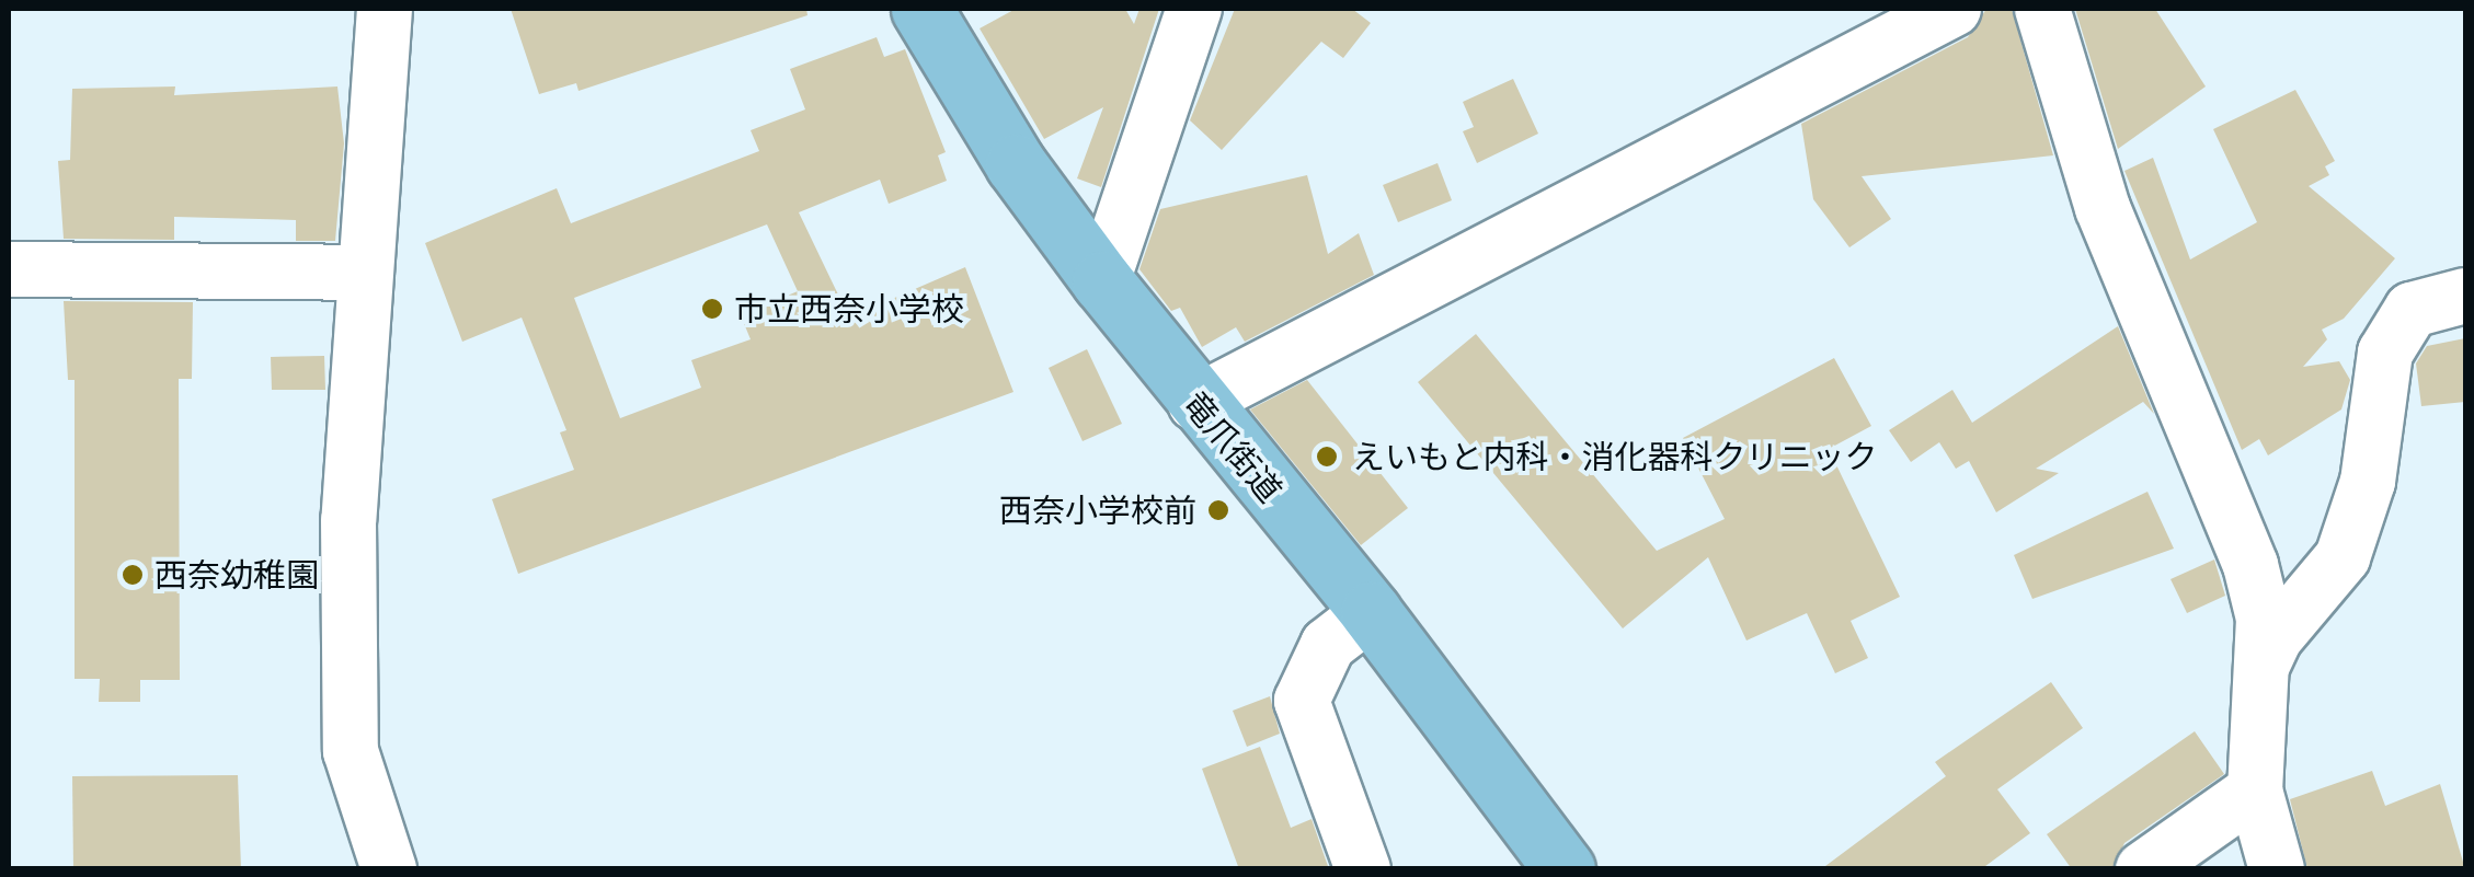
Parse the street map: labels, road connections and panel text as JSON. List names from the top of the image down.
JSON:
{
  "streets": {
    "main road": ["竜爪街道"]
  },
  "places": [
    "市立西奈小学校",
    "えいもと内科・消化器科クリニック",
    "西奈小学校前",
    "西奈幼稚園"
  ]
}
